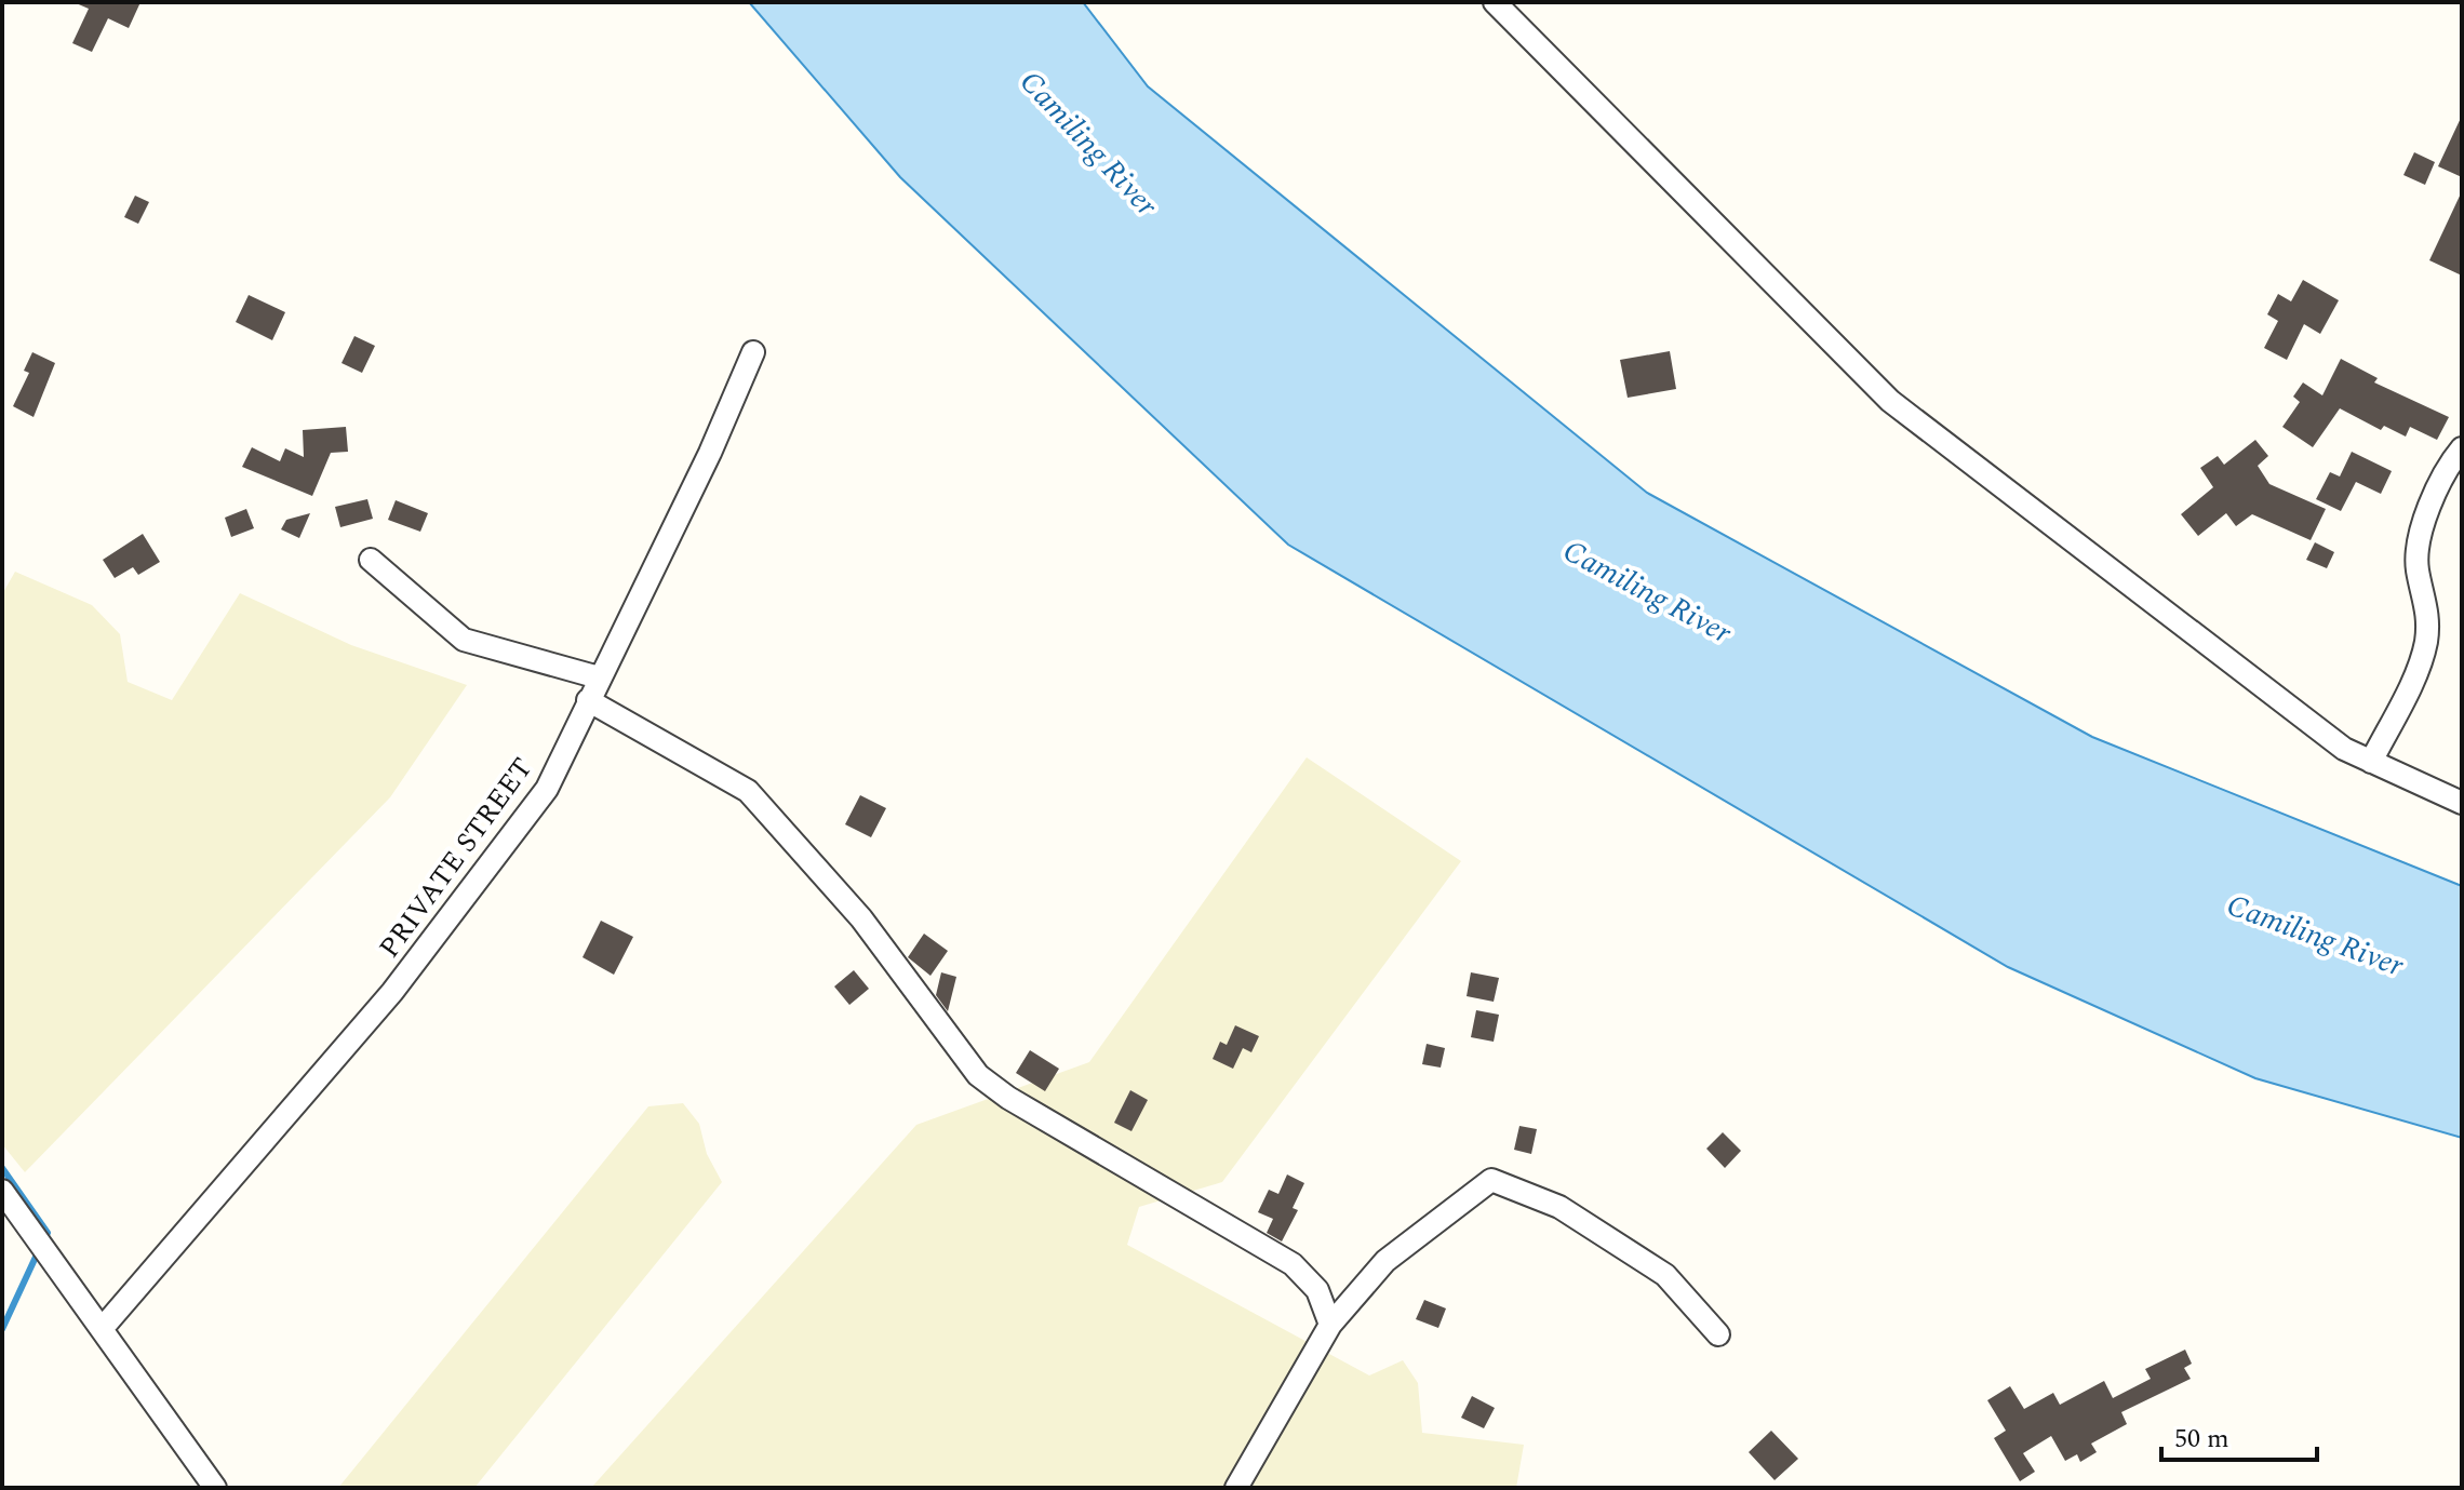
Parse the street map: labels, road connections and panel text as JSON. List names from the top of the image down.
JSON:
{
  "streets": {
    "street": ["PRIVATE STREET"]
  },
  "water": ["Camiling River"],
  "scale_bar": "50 m"
}
